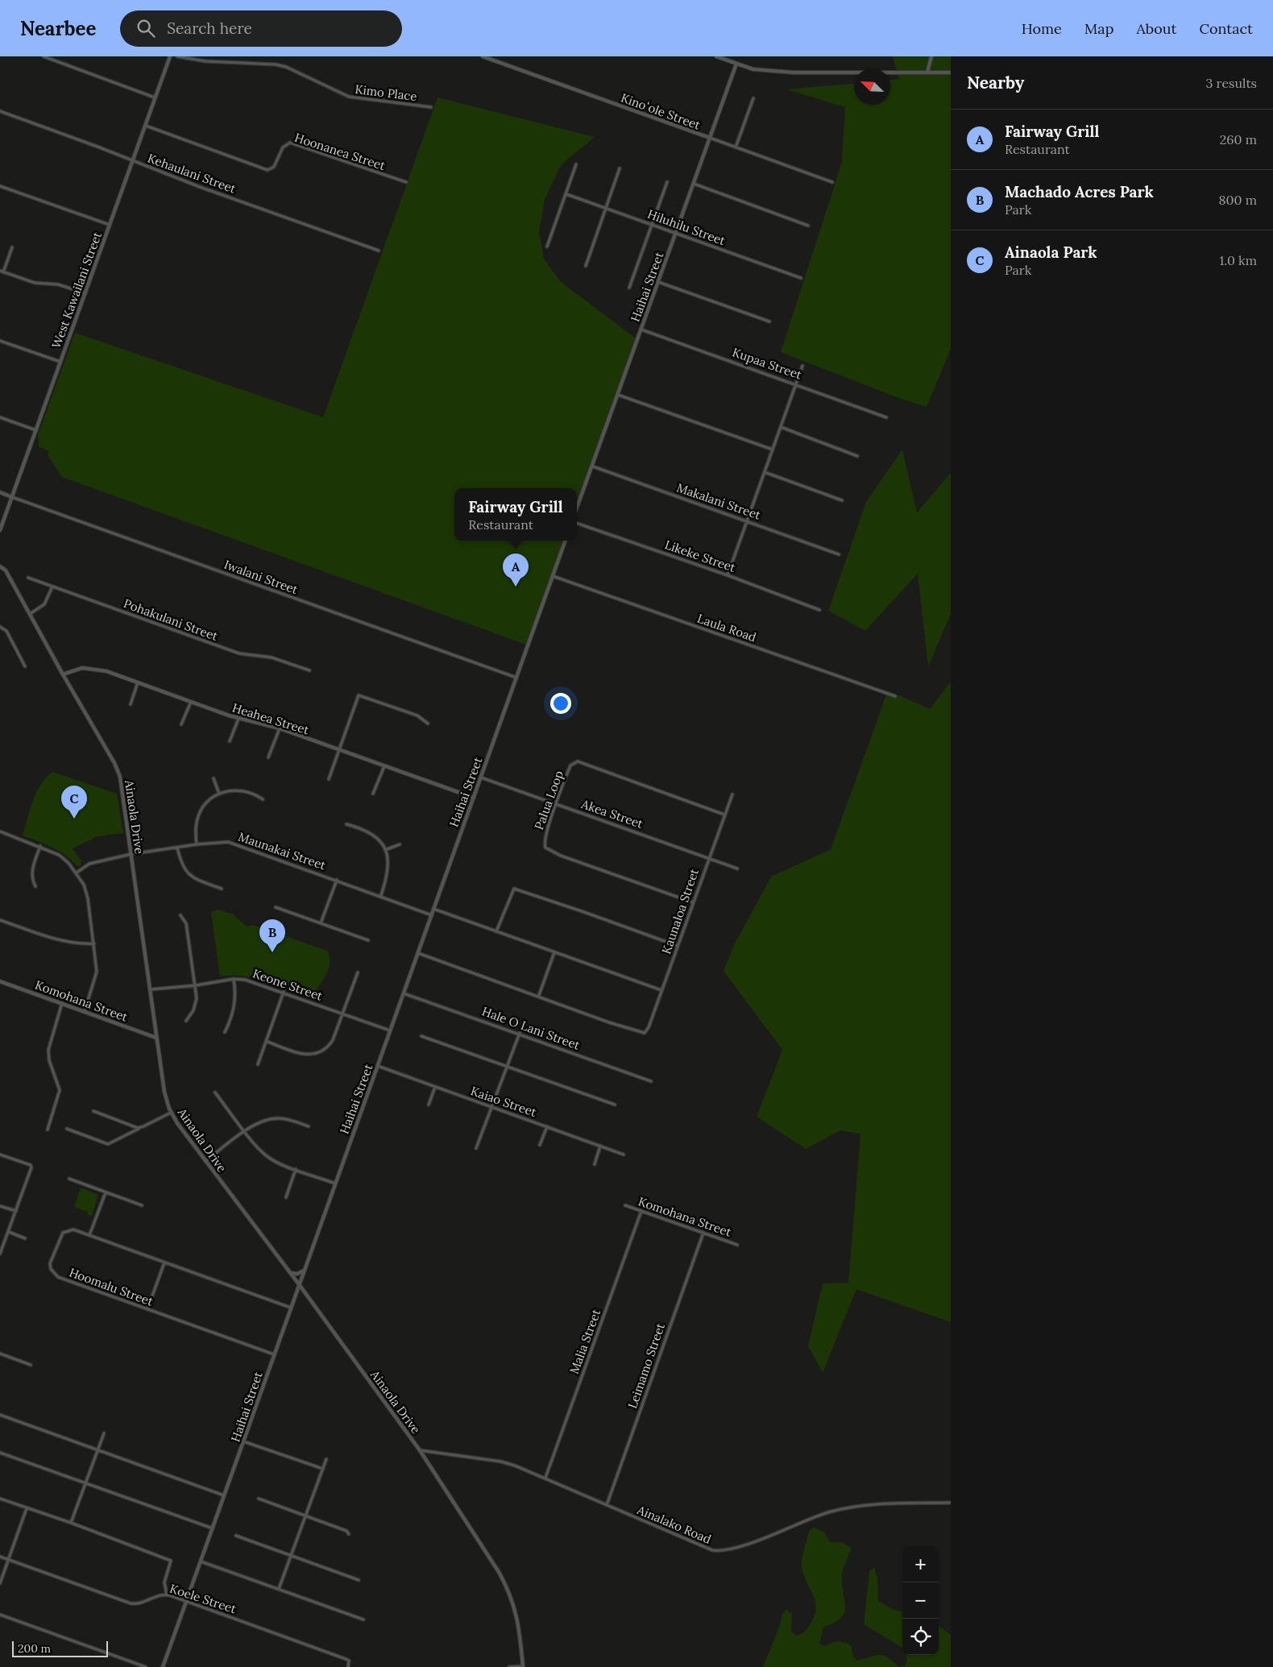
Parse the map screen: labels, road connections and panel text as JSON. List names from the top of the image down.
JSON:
{
  "streets": {
    "street": [
      "Kimo Place",
      "Kinoʻole Street",
      "Hoonanea Street",
      "Kehaulani Street",
      "Hiluhilu Street",
      "Haihai Street",
      "West Kawailani Street",
      "Kupaa Street",
      "Makalani Street",
      "Likeke Street",
      "Iwalani Street",
      "Pohakulani Street",
      "Laula Road",
      "Heahea Street",
      "Palua Loop",
      "Akea Street",
      "Ainaola Drive",
      "Maunakai Street",
      "Kaunaloa Street",
      "Keone Street",
      "Komohana Street",
      "Hale O Lani Street",
      "Kaiao Street",
      "Hoomalu Street",
      "Malia Street",
      "Leimamo Street",
      "Ainalako Road",
      "Koele Street"
    ]
  },
  "crossings": [
    ["Kinoʻole Street", "Haihai Street"],
    ["Hoonanea Street", "West Kawailani Street"],
    ["Kehaulani Street", "West Kawailani Street"],
    ["Hiluhilu Street", "Haihai Street"],
    ["Haihai Street", "Kupaa Street"],
    ["Haihai Street", "Makalani Street"],
    ["Haihai Street", "Iwalani Street"],
    ["Haihai Street", "Laula Road"],
    ["Haihai Street", "Heahea Street"],
    ["Haihai Street", "Akea Street"],
    ["Haihai Street", "Ainaola Drive"],
    ["Haihai Street", "Maunakai Street"],
    ["Haihai Street", "Keone Street"],
    ["Haihai Street", "Hale O Lani Street"],
    ["Haihai Street", "Kaiao Street"],
    ["Haihai Street", "Hoomalu Street"],
    ["Haihai Street", "Koele Street"],
    ["West Kawailani Street", "Iwalani Street"],
    ["Heahea Street", "Ainaola Drive"],
    ["Palua Loop", "Akea Street"],
    ["Palua Loop", "Kaunaloa Street"],
    ["Akea Street", "Kaunaloa Street"],
    ["Ainaola Drive", "Maunakai Street"],
    ["Ainaola Drive", "Keone Street"],
    ["Ainaola Drive", "Komohana Street"],
    ["Ainaola Drive", "Ainalako Road"],
    ["Komohana Street", "Malia Street"],
    ["Komohana Street", "Leimamo Street"],
    ["Malia Street", "Ainalako Road"],
    ["Leimamo Street", "Ainalako Road"]
  ],
  "scale_bar": "200 m",
  "north": "top left",
  "page": {
    "header": "Nearbee",
    "search": "Search here",
    "nav": [
      "Home",
      "Map",
      "About",
      "Contact"
    ],
    "heading": ["Nearby", "3 results"],
    "list": [
      {
        "mark": "A",
        "name": "Fairway Grill",
        "note": "Restaurant",
        "value": "260 m"
      },
      {
        "mark": "B",
        "name": "Machado Acres Park",
        "note": "Park",
        "value": "800 m"
      },
      {
        "mark": "C",
        "name": "Ainaola Park",
        "note": "Park",
        "value": "1.0 km"
      }
    ],
    "popup": ["Fairway Grill", "Restaurant"],
    "pins": ["A", "C", "B"],
    "map_buttons": ["+", "−"],
    "scale": "200 m"
  }
}
